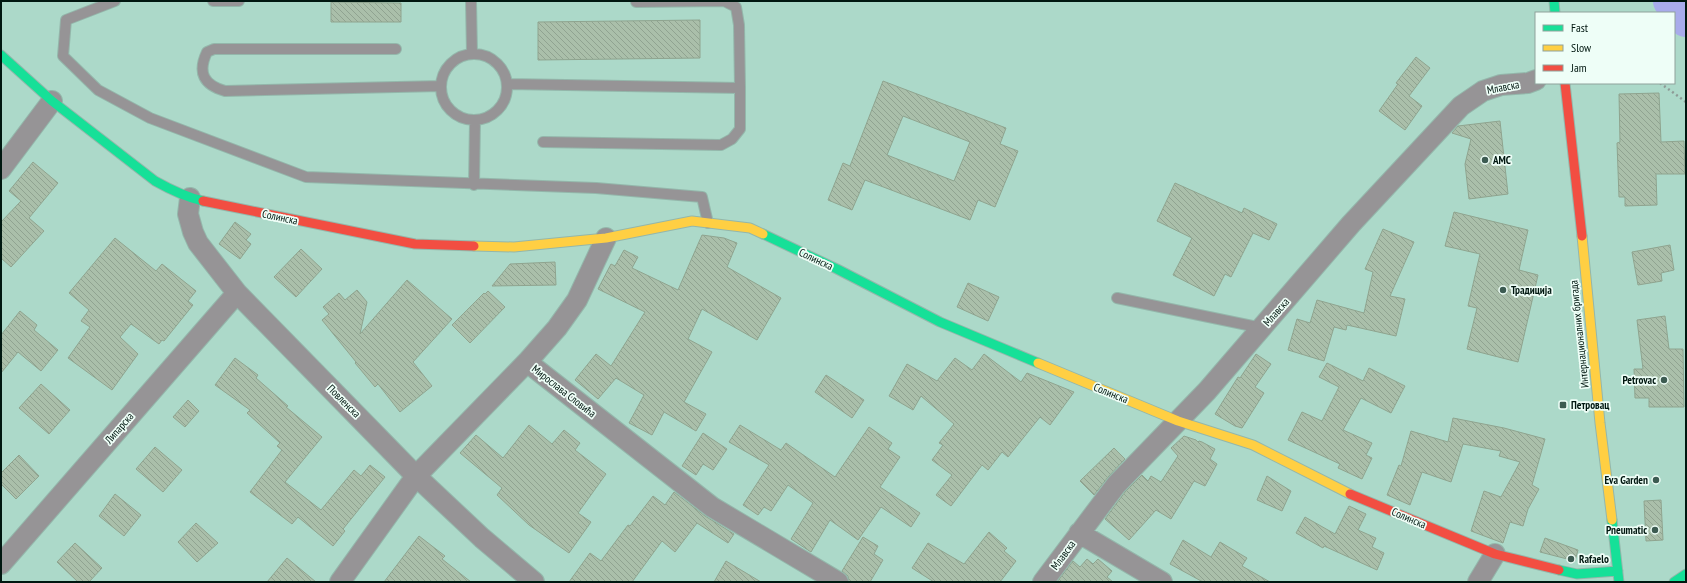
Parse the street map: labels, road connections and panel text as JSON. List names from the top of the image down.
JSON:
{
  "streets": {
    "street": [
      "Млавска",
      "Солинска",
      "Интернационалних бригада",
      "Мирослава Словића",
      "Повленска",
      "Липарска"
    ]
  },
  "crossings": [
    ["Млавска", "Солинска"],
    ["Солинска", "Интернационалних бригада"],
    ["Солинска", "Повленска"],
    ["Мирослава Словића", "Повленска"],
    ["Повленска", "Липарска"]
  ],
  "places": {
    "other": [
      "AMC",
      "Традиција",
      "Petrovac",
      "Eva Garden",
      "Pneumatic",
      "Rafaelo"
    ],
    "transit": ["Петровац"]
  },
  "legend": ["Fast", "Slow", "Jam"]
}
